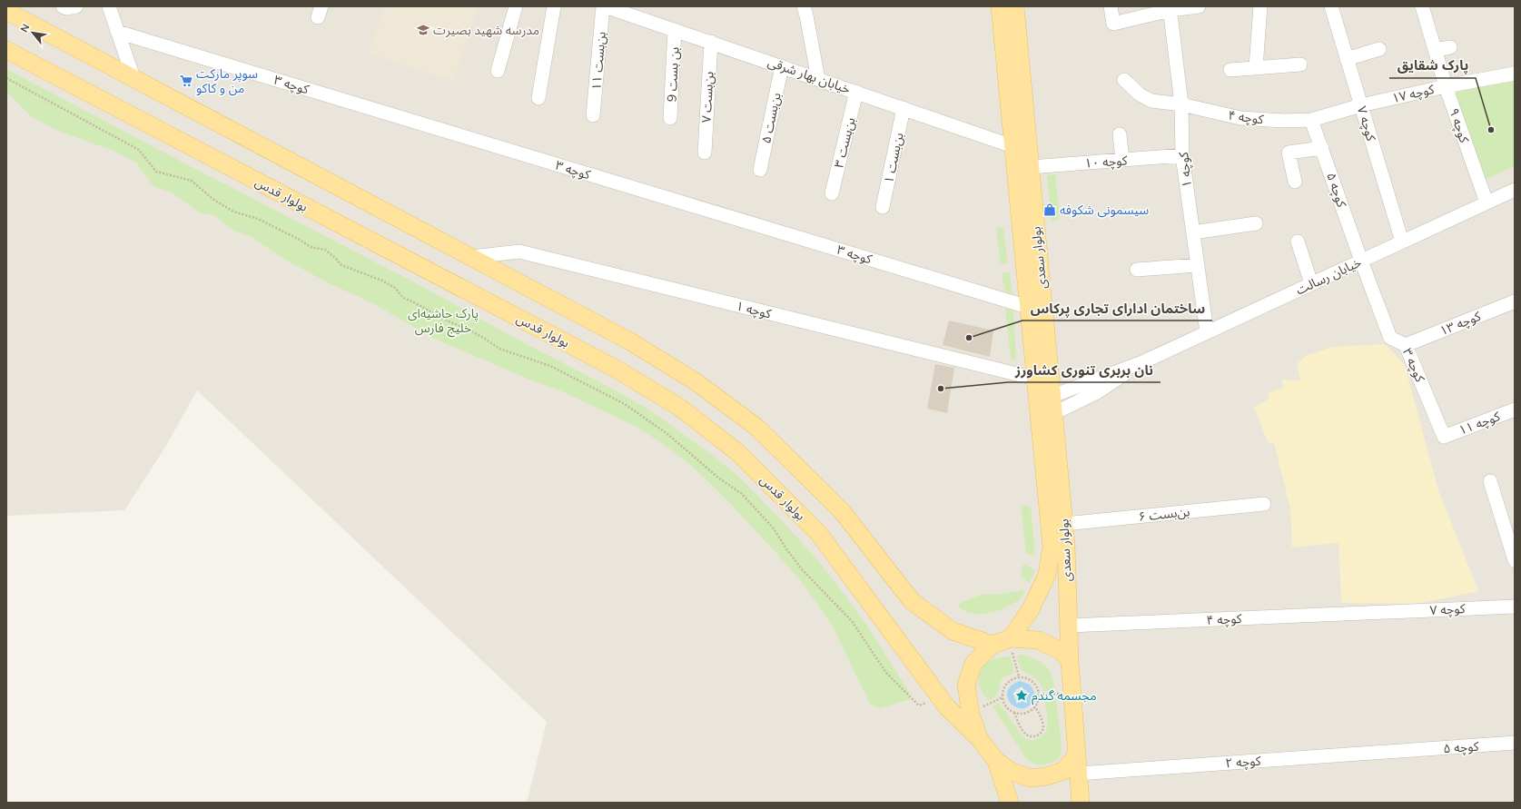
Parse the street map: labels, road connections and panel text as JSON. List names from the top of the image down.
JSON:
{
  "streets": {
    "main road": ["بولوار قدس", "بولوار سعدی"],
    "street": [
      "بن‌بست ۱۱",
      "بن بست 9",
      "خیابان بهار شرقی",
      "کوچه ۳",
      "کوچه ۱۷",
      "بن‌بست ۷",
      "کوچه ۴",
      "بن‌بست ۵",
      "کوچه ۷",
      "کوچه ۹",
      "بن‌بست ۳",
      "بن‌بست ۱",
      "کوچه ۱۰",
      "کوچه ۱",
      "کوچه ۵",
      "خیابان رسالت",
      "کوچه ۱۳",
      "کوچه ۱۱",
      "بن‌بست ۶",
      "کوچه ۲"
    ]
  },
  "crossings": [
    ["بن‌بست ۱۱", "خیابان بهار شرقی"],
    ["بن بست 9", "خیابان بهار شرقی"],
    ["خیابان بهار شرقی", "بن‌بست ۷"],
    ["خیابان بهار شرقی", "بن‌بست ۵"],
    ["خیابان بهار شرقی", "بن‌بست ۳"],
    ["خیابان بهار شرقی", "بن‌بست ۱"],
    ["خیابان بهار شرقی", "بولوار سعدی"],
    ["کوچه ۳", "کوچه ۵"],
    ["کوچه ۳", "بولوار سعدی"],
    ["کوچه ۳", "خیابان رسالت"],
    ["کوچه ۳", "کوچه ۱۳"],
    ["کوچه ۳", "کوچه ۱۱"],
    ["کوچه ۱۷", "کوچه ۴"],
    ["کوچه ۱۷", "کوچه ۷"],
    ["کوچه ۱۷", "کوچه ۹"],
    ["کوچه ۱۷", "کوچه ۵"],
    ["کوچه ۴", "کوچه ۷"],
    ["کوچه ۴", "کوچه ۱"],
    ["کوچه ۴", "کوچه ۵"],
    ["کوچه ۴", "بولوار سعدی"],
    ["کوچه ۷", "خیابان رسالت"],
    ["کوچه ۹", "خیابان رسالت"],
    ["کوچه ۱۰", "کوچه ۱"],
    ["کوچه ۱۰", "بولوار سعدی"],
    ["کوچه ۱", "بولوار سعدی"],
    ["کوچه ۱", "خیابان رسالت"],
    ["کوچه ۵", "خیابان رسالت"],
    ["کوچه ۵", "کوچه ۲"],
    ["بولوار سعدی", "بن‌بست ۶"],
    ["بولوار سعدی", "کوچه ۲"]
  ],
  "parks": ["پارک حاشیه‌ای خلیج فارس"],
  "places": {
    "school or university": ["مدرسه شهید بصیرت"],
    "supermarket": ["سوپر مارکت من و کاکو"],
    "other": ["پارک شقایق", "ساختمان ادارای تجاری پرکاس", "نان بربری تنوری کشاورز"],
    "shop": ["سیسمونی شکوفه"],
    "place": ["مجسمه گندم"]
  },
  "north": "top left"
}
